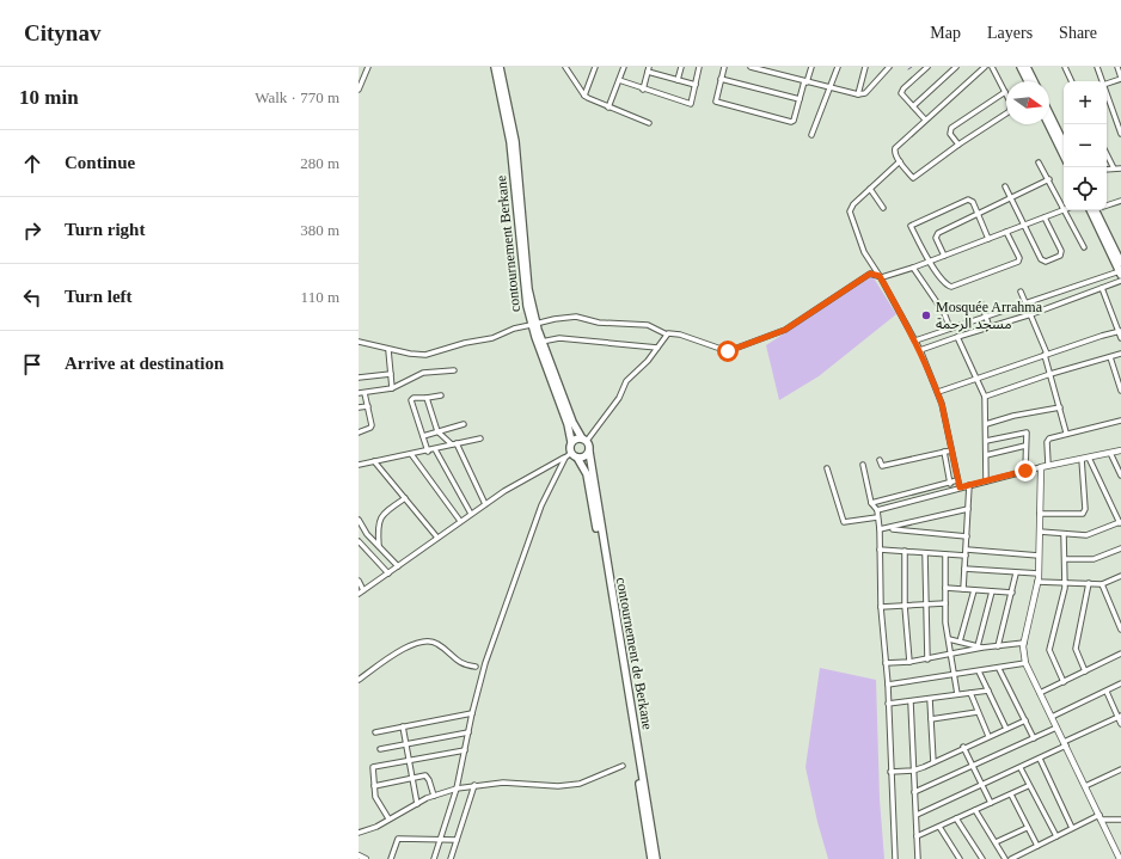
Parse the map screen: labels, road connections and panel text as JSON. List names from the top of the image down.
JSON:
{
  "streets": {
    "highway": ["contournement Berkane", "contournement de Berkane"]
  },
  "crossings": [
    ["contournement Berkane", "contournement de Berkane"]
  ],
  "places": ["Mosquée Arrahma مسجد الرحمة"],
  "north": "right",
  "page": {
    "header": "Citynav",
    "nav": ["Map", "Layers", "Share"],
    "heading": ["10 min", "Walk · 770 m"],
    "map_buttons": ["+", "−"],
    "list": [
      ["Continue", "280 m"],
      ["Turn right", "380 m"],
      ["Turn left", "110 m"],
      "Arrive at destination"
    ]
  }
}
